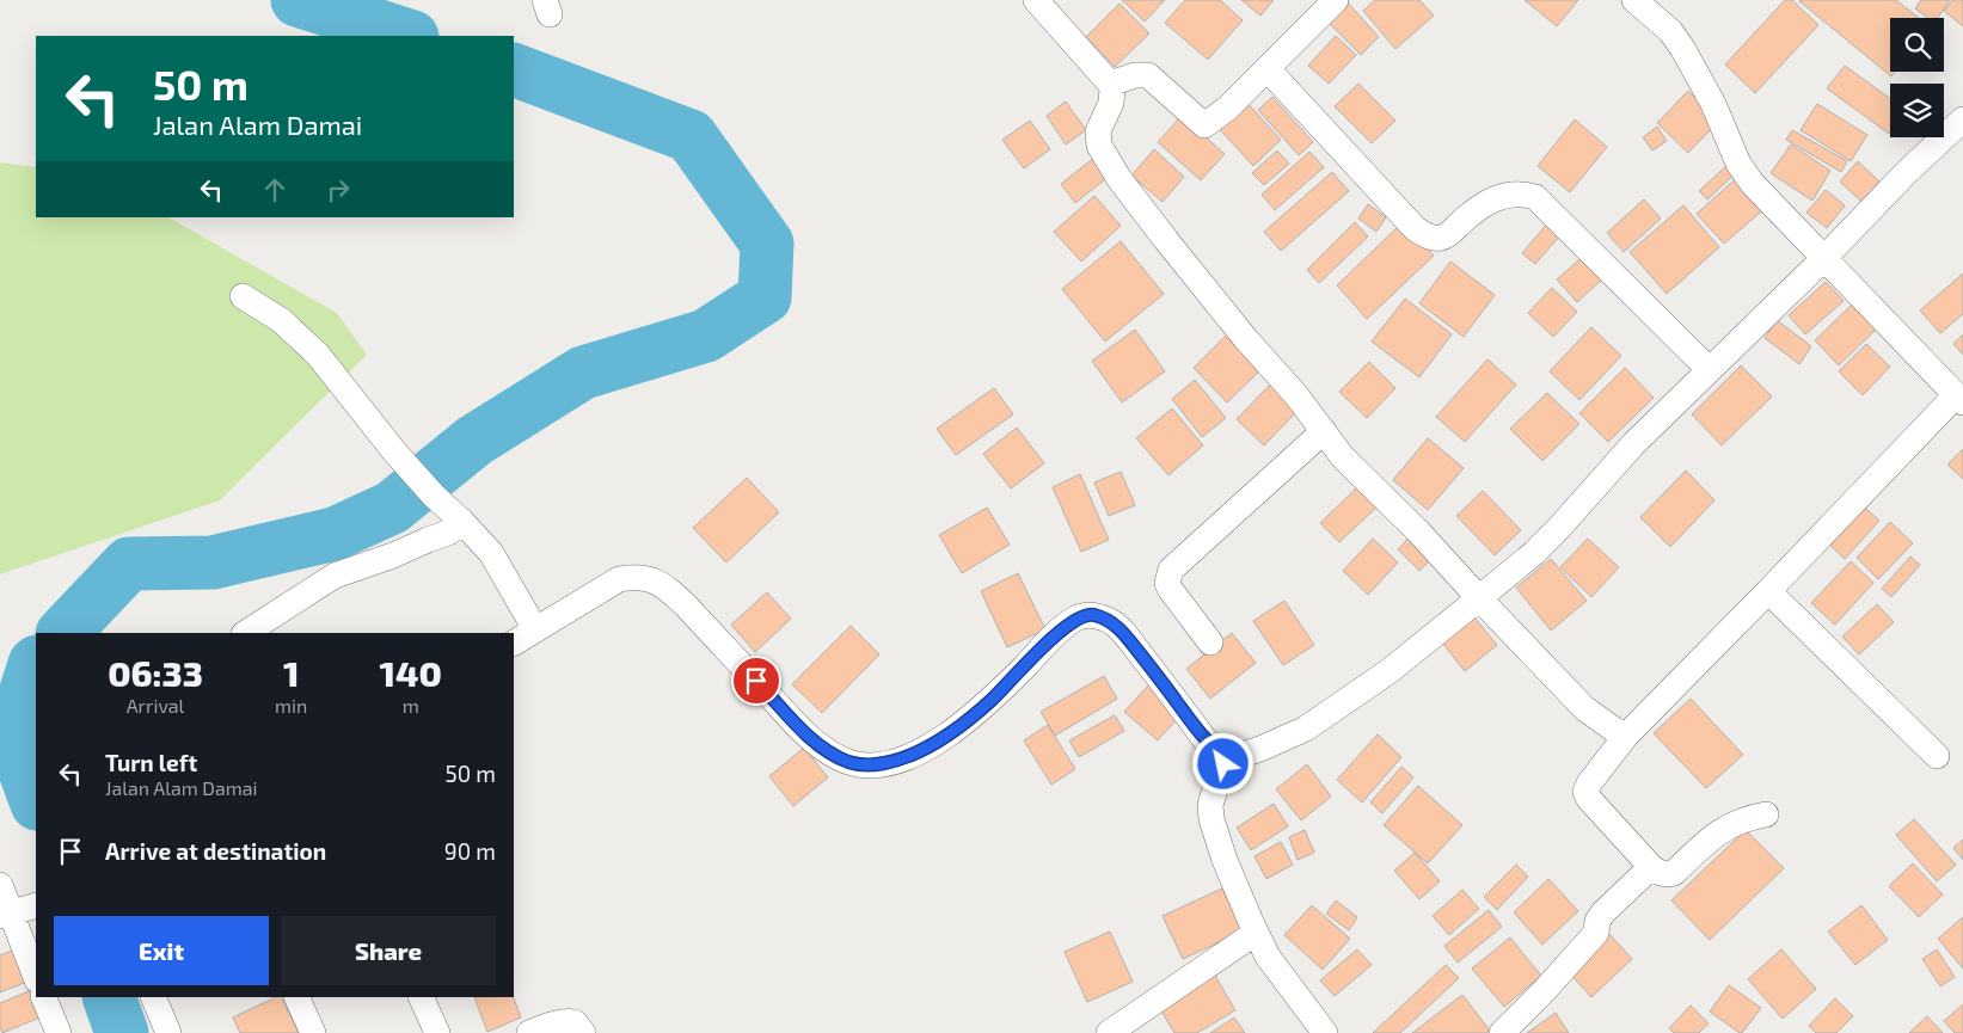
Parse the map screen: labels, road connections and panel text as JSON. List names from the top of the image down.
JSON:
{
  "page": {
    "turn": ["50 m", "Jalan Alam Damai"],
    "eta": [
      "06:33",
      "Arrival",
      "1",
      "min",
      "140",
      "m"
    ],
    "list": [
      {
        "name": "Turn left",
        "note": "Jalan Alam Damai",
        "value": "50 m"
      },
      {
        "name": "Arrive at destination",
        "value": "90 m"
      }
    ],
    "buttons": ["Exit", "Share"]
  }
}
